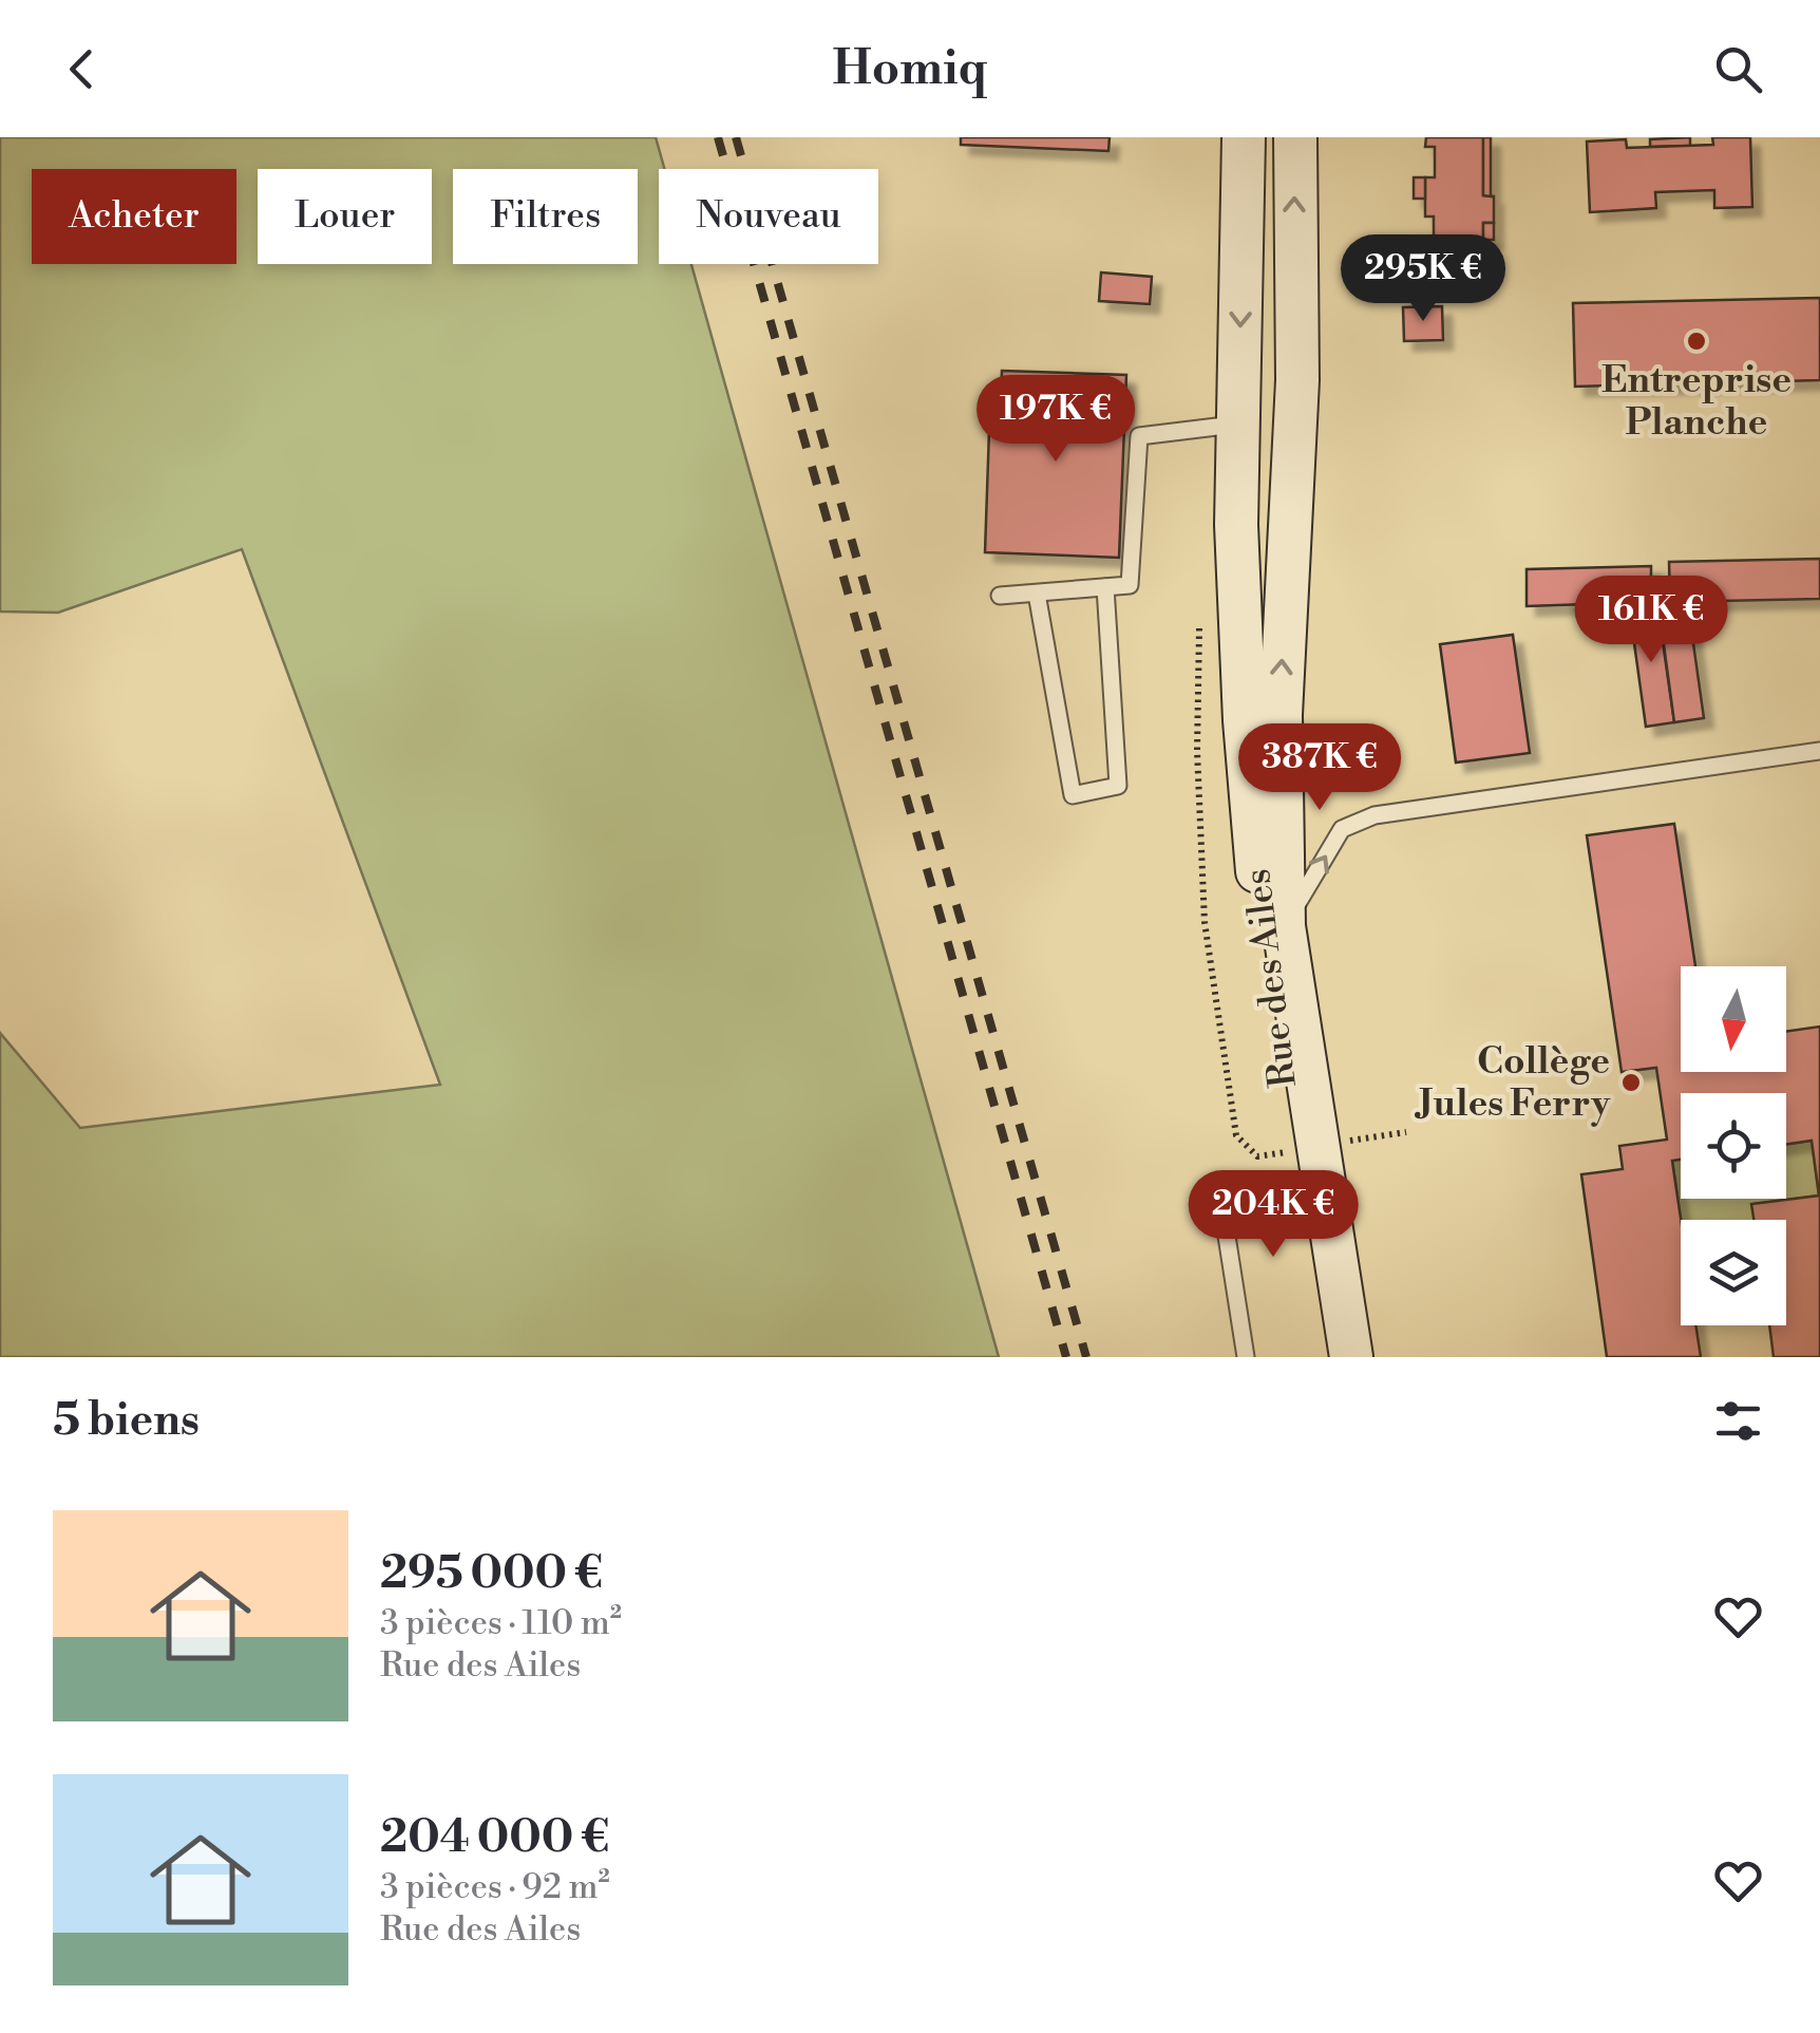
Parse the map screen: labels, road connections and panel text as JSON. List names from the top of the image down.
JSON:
{
  "streets": {
    "main road": ["Rue des Ailes"]
  },
  "places": ["Entreprise Planche", "Collège Jules Ferry"],
  "north": "bottom",
  "page": {
    "header": "Homiq",
    "chip": [
      "Acheter",
      "Louer",
      "Filtres",
      "Nouveau"
    ],
    "price": [
      "295K €",
      "197K €",
      "161K €",
      "387K €",
      "204K €"
    ],
    "heading": "5 biens",
    "list": [
      {
        "name": "295 000 €",
        "note": "3 pièces · 110 m² · Rue des Ailes"
      },
      {
        "name": "204 000 €",
        "note": "3 pièces · 92 m² · Rue des Ailes"
      }
    ]
  }
}
